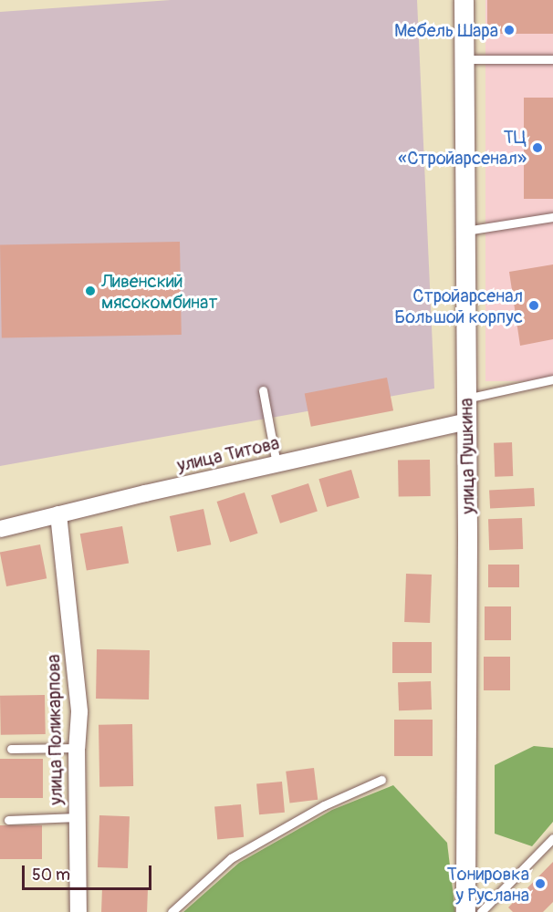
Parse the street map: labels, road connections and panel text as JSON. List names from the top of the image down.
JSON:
{
  "streets": {
    "street": ["улица Титова", "улица Пушкина", "улица Поликарпова"]
  },
  "crossings": [
    ["улица Титова", "улица Пушкина"],
    ["улица Титова", "улица Поликарпова"]
  ],
  "places": [
    "Мебель Шара",
    "ТЦ «Стройарсенал»",
    "Ливенский мясокомбинат",
    "Стройарсенал Большой корпус",
    "Тонировка у Руслана"
  ],
  "scale_bar": "50 m"
}
